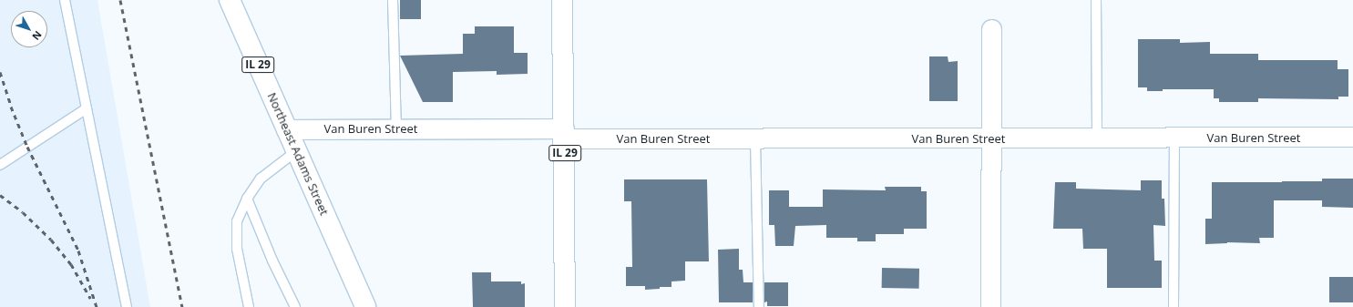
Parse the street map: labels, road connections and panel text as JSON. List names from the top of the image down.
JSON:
{
  "streets": {
    "main road": ["IL 29", "Northeast Adams Street"],
    "street": ["Van Buren Street"]
  },
  "crossings": [
    ["IL 29", "Van Buren Street"],
    ["Van Buren Street", "Northeast Adams Street"]
  ],
  "north": "bottom right"
}
